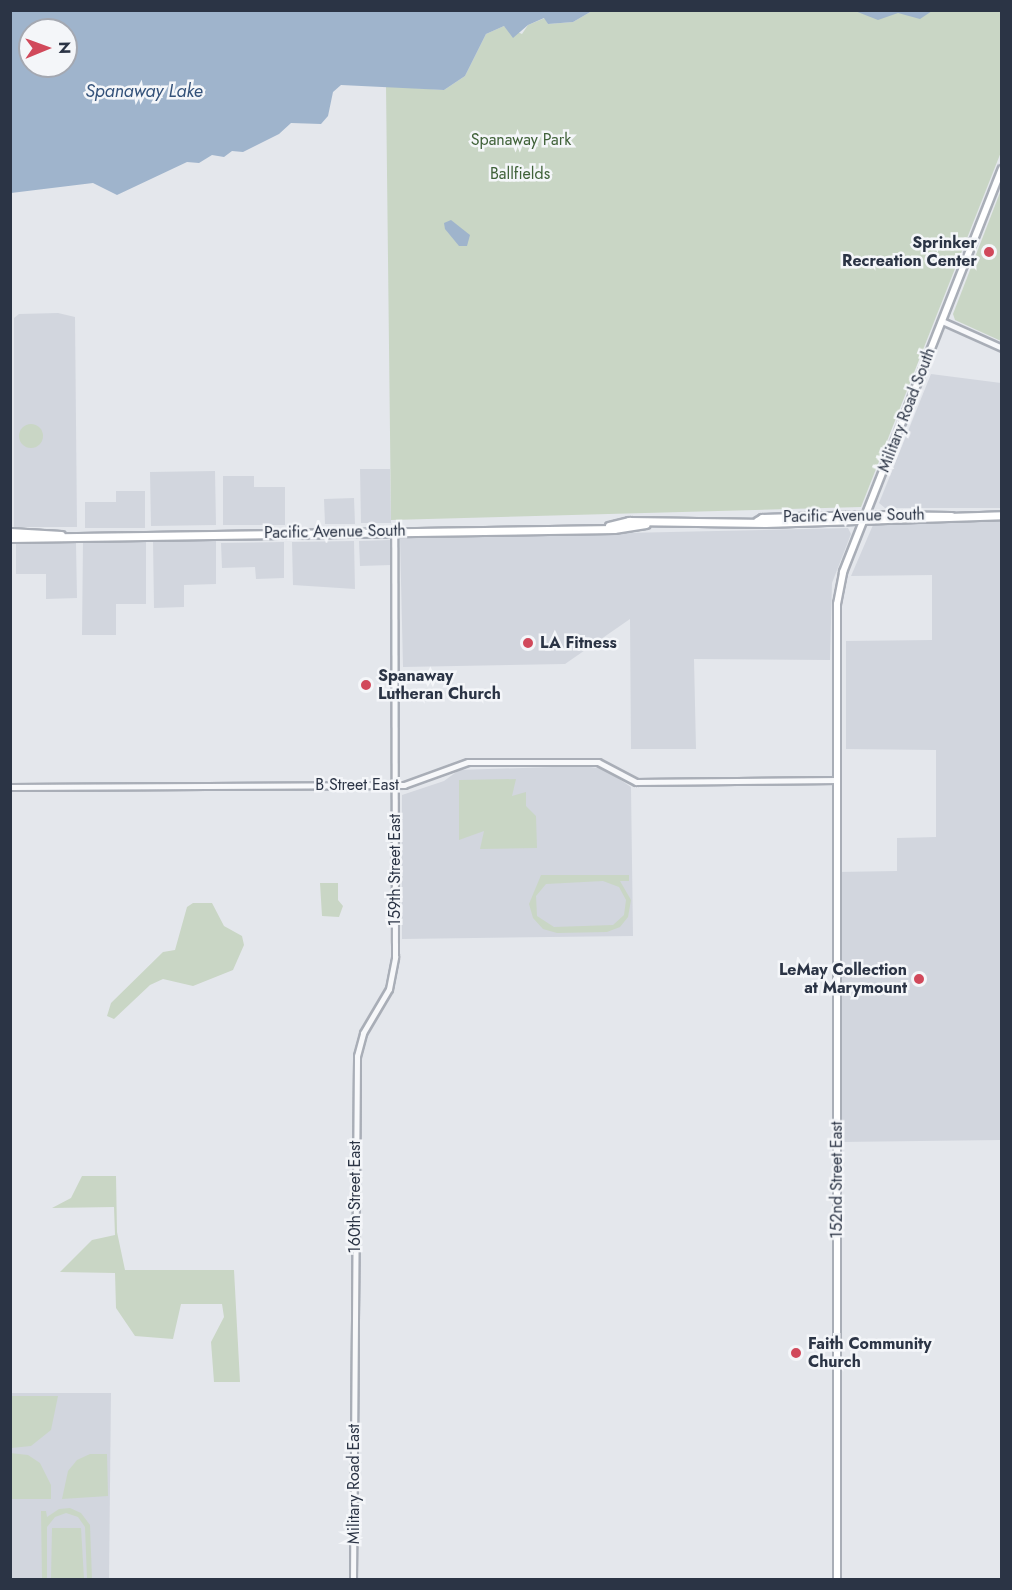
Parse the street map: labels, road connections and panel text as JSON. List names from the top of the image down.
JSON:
{
  "streets": {
    "main road": ["Military Road South", "Pacific Avenue South", "152nd Street East"],
    "street": [
      "B Street East",
      "159th Street East",
      "160th Street East",
      "Military Road East"
    ]
  },
  "crossings": [
    ["Military Road South", "Pacific Avenue South"],
    ["Military Road South", "B Street East"],
    ["Military Road South", "152nd Street East"],
    ["Pacific Avenue South", "159th Street East"],
    ["B Street East", "159th Street East"],
    ["B Street East", "152nd Street East"],
    ["159th Street East", "160th Street East"],
    ["160th Street East", "Military Road East"]
  ],
  "water": ["Spanaway Lake"],
  "parks": ["Spanaway Park", "Ballfields"],
  "places": [
    "Sprinker Recreation Center",
    "LA Fitness",
    "Spanaway Lutheran Church",
    "LeMay Collection at Marymount",
    "Faith Community Church"
  ],
  "north": "right"
}
